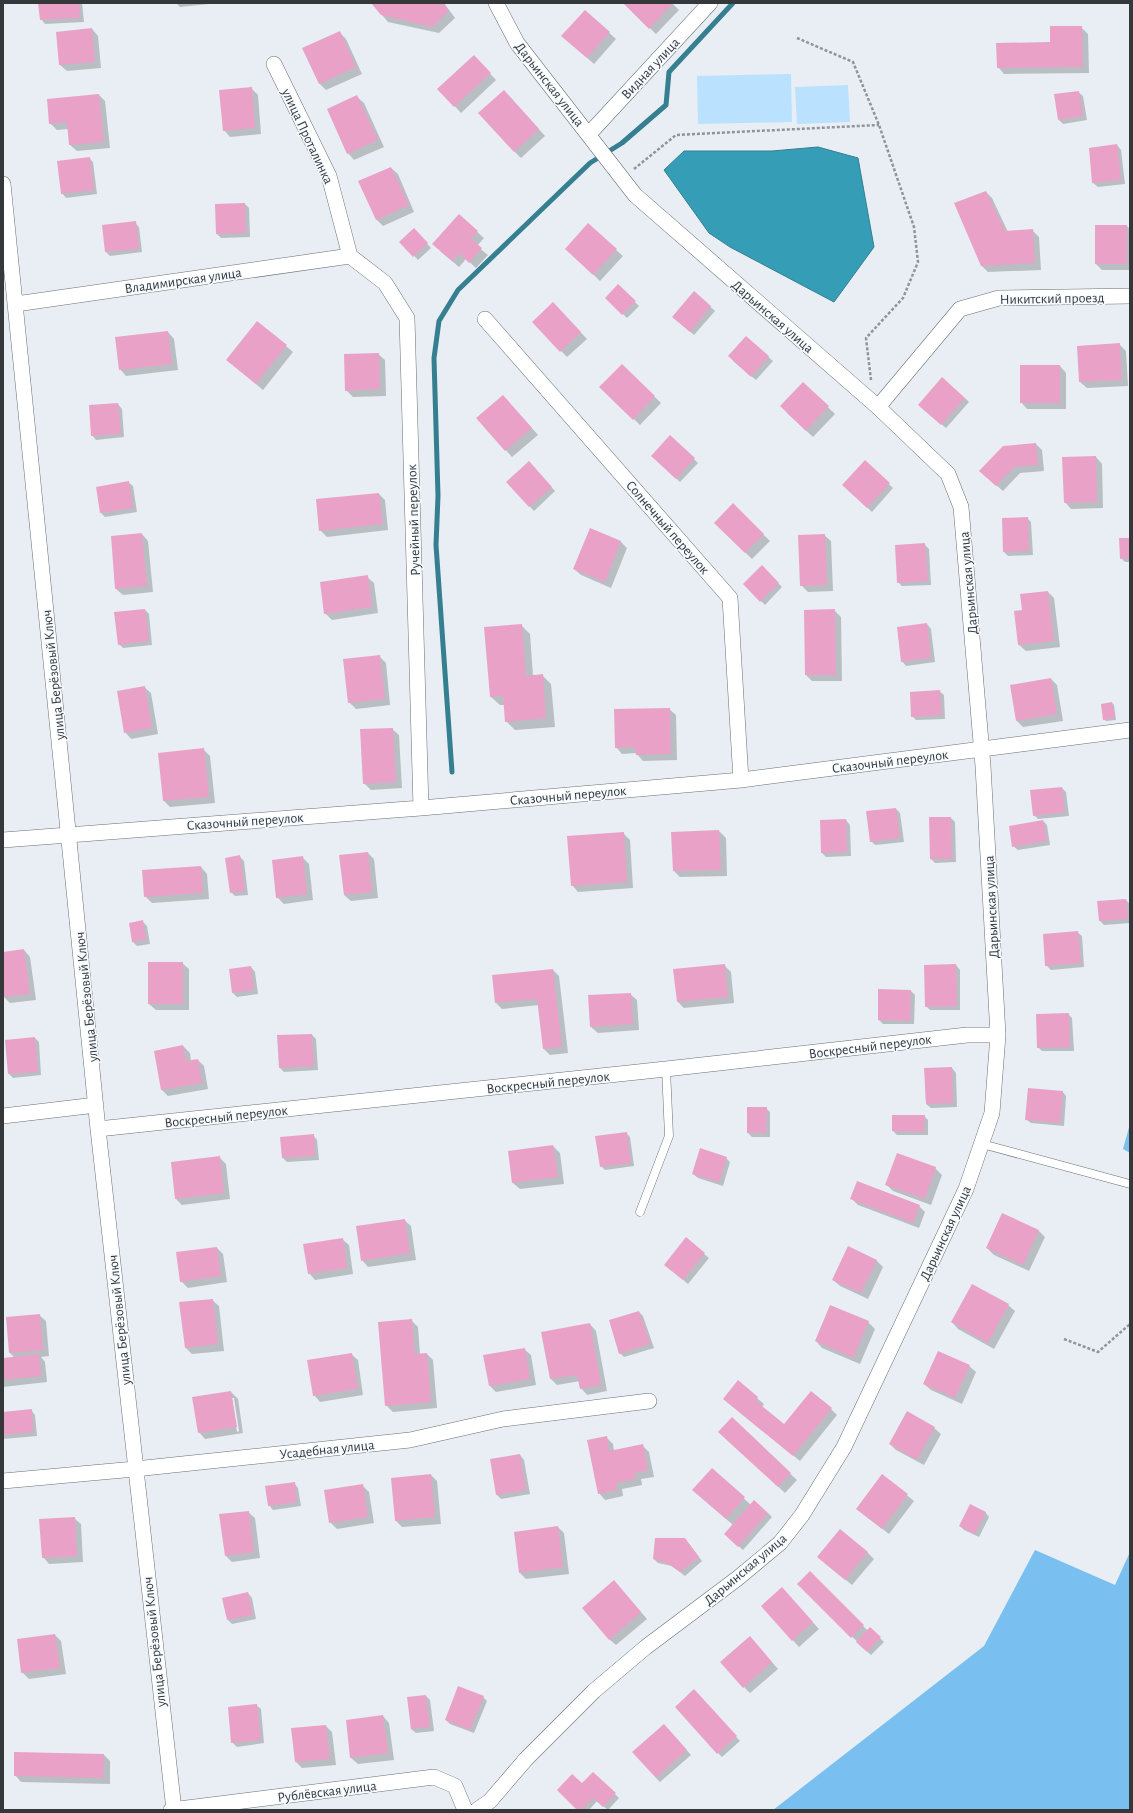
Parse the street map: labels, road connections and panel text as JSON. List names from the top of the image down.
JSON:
{
  "streets": {
    "street": [
      "Видная улица",
      "Дарьинская улица",
      "улица Проталинка",
      "Владимирская улица",
      "Никитский проезд",
      "Ручейный переулок",
      "Солнечный переулок",
      "улица Берёзовый Ключ",
      "Сказочный переулок",
      "Воскресный переулок",
      "Усадебная улица",
      "Рублёвская улица"
    ]
  },
  "crossings": [
    ["Видная улица", "Дарьинская улица"],
    ["Дарьинская улица", "Никитский проезд"],
    ["Дарьинская улица", "Сказочный переулок"],
    ["Дарьинская улица", "Воскресный переулок"],
    ["улица Проталинка", "Владимирская улица"],
    ["улица Проталинка", "Ручейный переулок"],
    ["Владимирская улица", "Ручейный переулок"],
    ["Владимирская улица", "улица Берёзовый Ключ"],
    ["Ручейный переулок", "Сказочный переулок"],
    ["Солнечный переулок", "Сказочный переулок"],
    ["улица Берёзовый Ключ", "Сказочный переулок"],
    ["улица Берёзовый Ключ", "Воскресный переулок"],
    ["улица Берёзовый Ключ", "Усадебная улица"],
    ["улица Берёзовый Ключ", "Рублёвская улица"]
  ]
}
